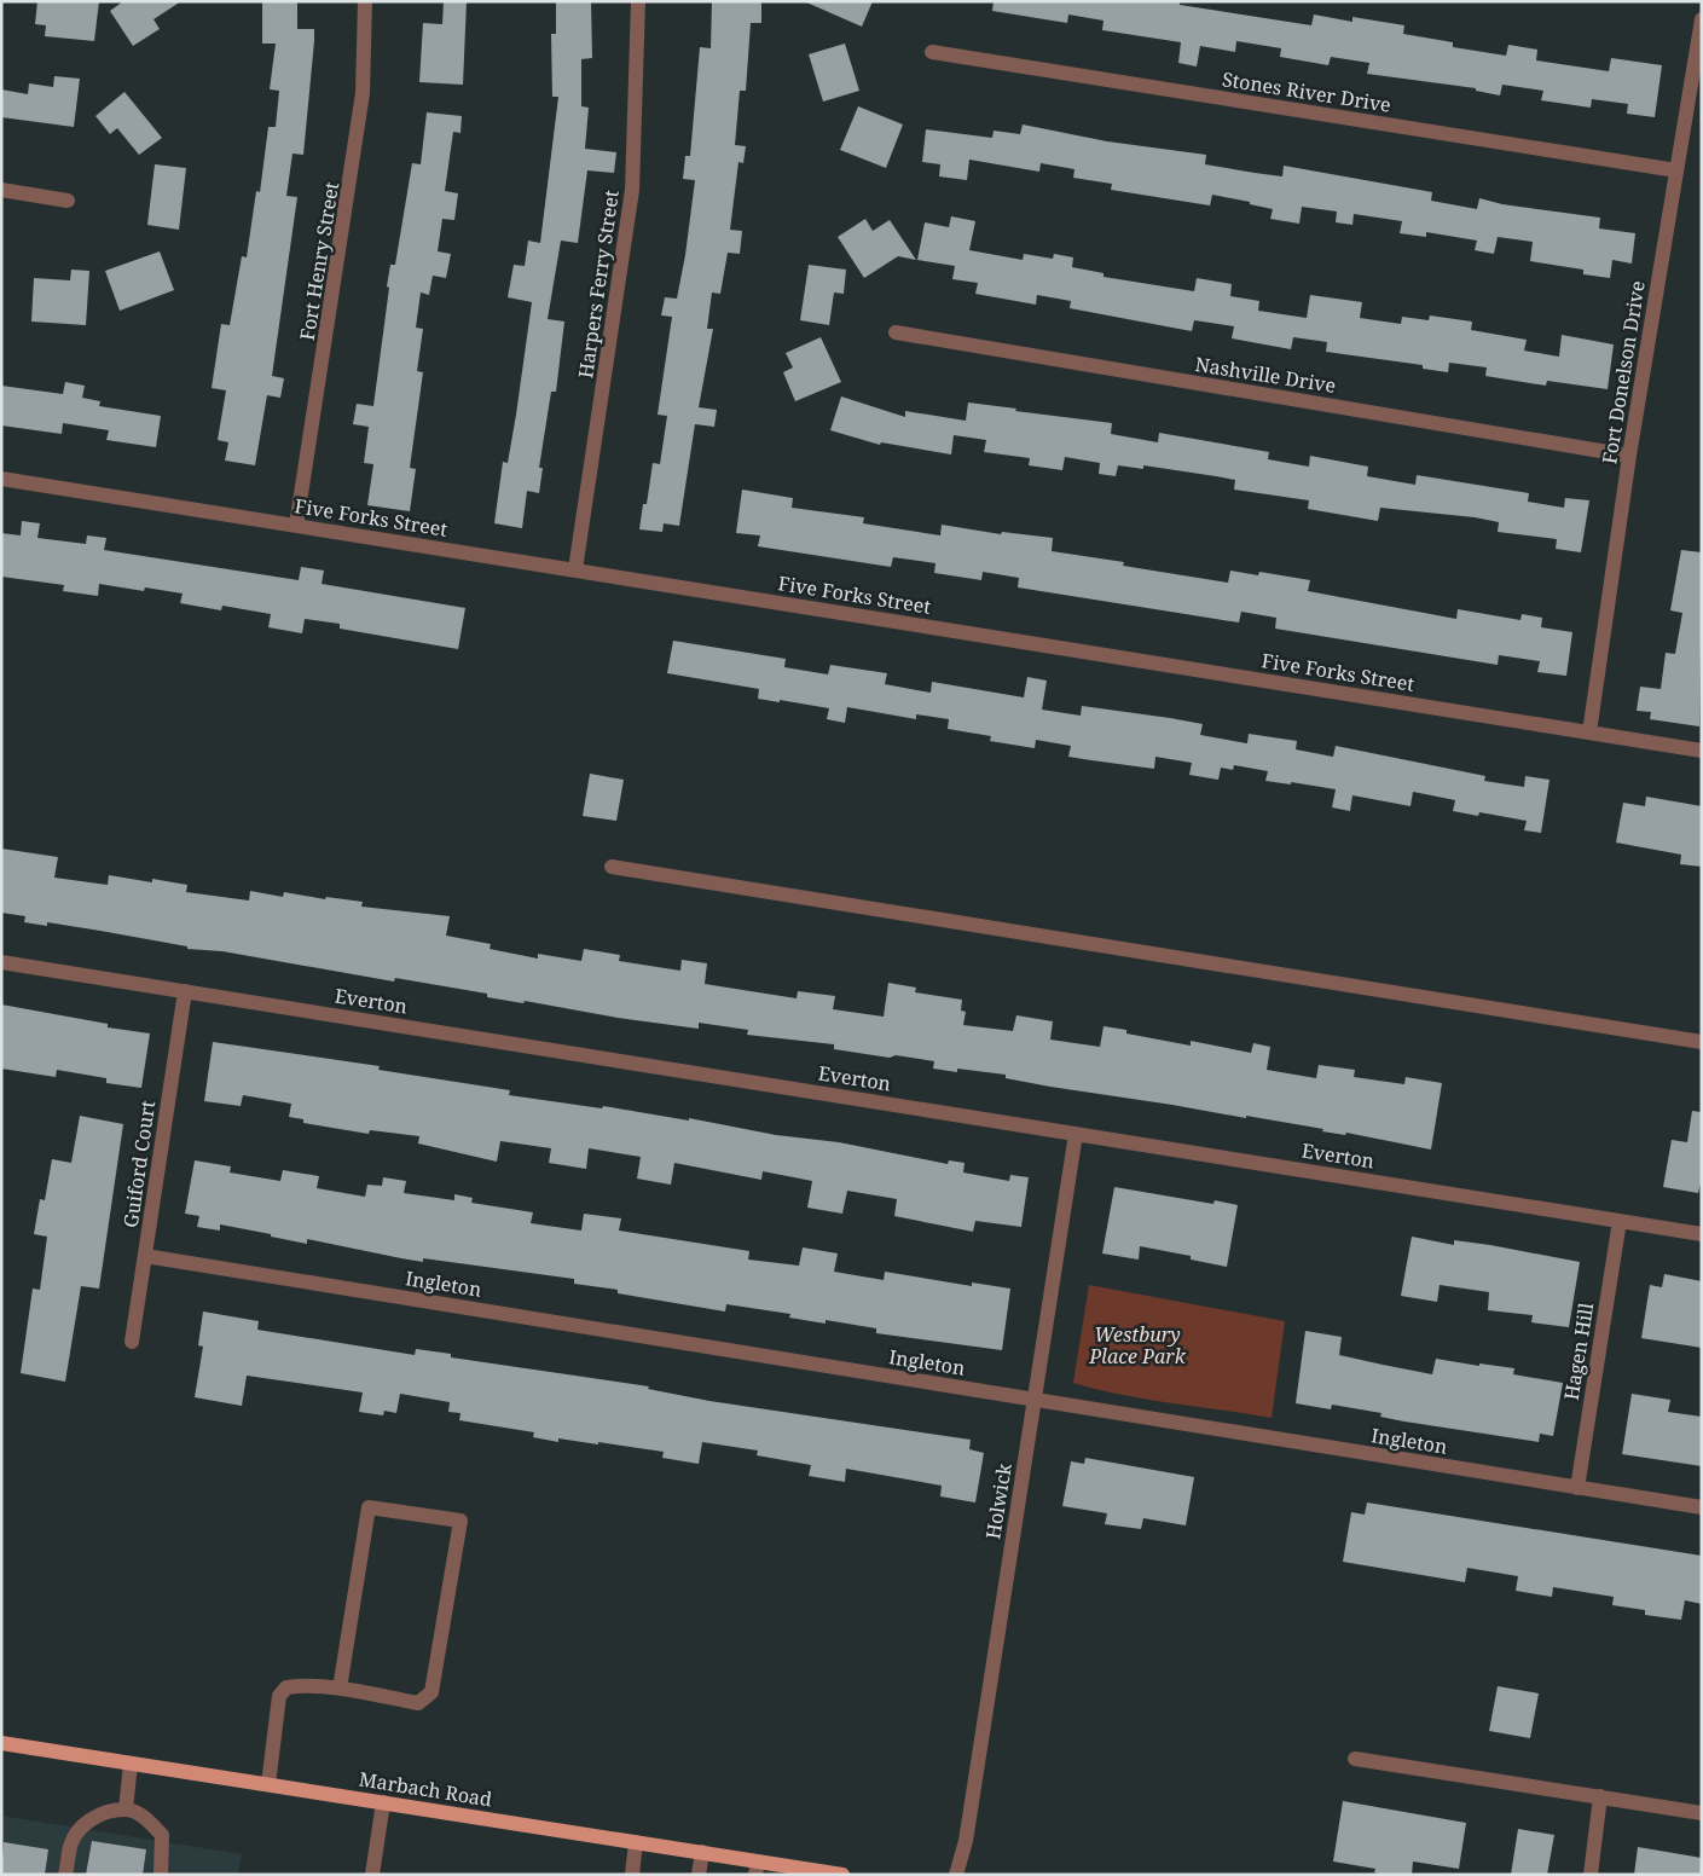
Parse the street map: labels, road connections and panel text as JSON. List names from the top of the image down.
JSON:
{
  "streets": {
    "main road": ["Marbach Road"],
    "street": [
      "Stones River Drive",
      "Fort Henry Street",
      "Harpers Ferry Street",
      "Fort Donelson Drive",
      "Nashville Drive",
      "Five Forks Street",
      "Everton",
      "Guiford Court",
      "Ingleton",
      "Hagen Hill",
      "Holwick"
    ]
  },
  "crossings": [
    ["Stones River Drive", "Fort Donelson Drive"],
    ["Fort Henry Street", "Five Forks Street"],
    ["Harpers Ferry Street", "Five Forks Street"],
    ["Fort Donelson Drive", "Nashville Drive"],
    ["Fort Donelson Drive", "Five Forks Street"],
    ["Everton", "Guiford Court"],
    ["Everton", "Hagen Hill"],
    ["Everton", "Holwick"],
    ["Guiford Court", "Ingleton"],
    ["Ingleton", "Hagen Hill"],
    ["Ingleton", "Holwick"]
  ],
  "parks": ["Westbury Place Park"]
}
